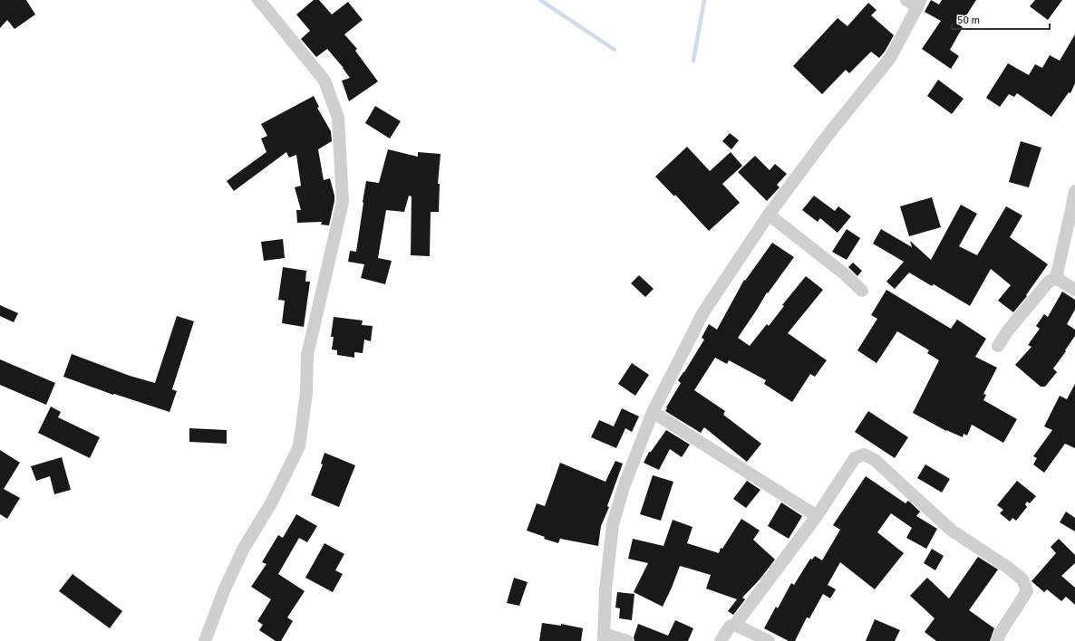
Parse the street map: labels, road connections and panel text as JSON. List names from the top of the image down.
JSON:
{
  "scale_bar": "50 m"
}
